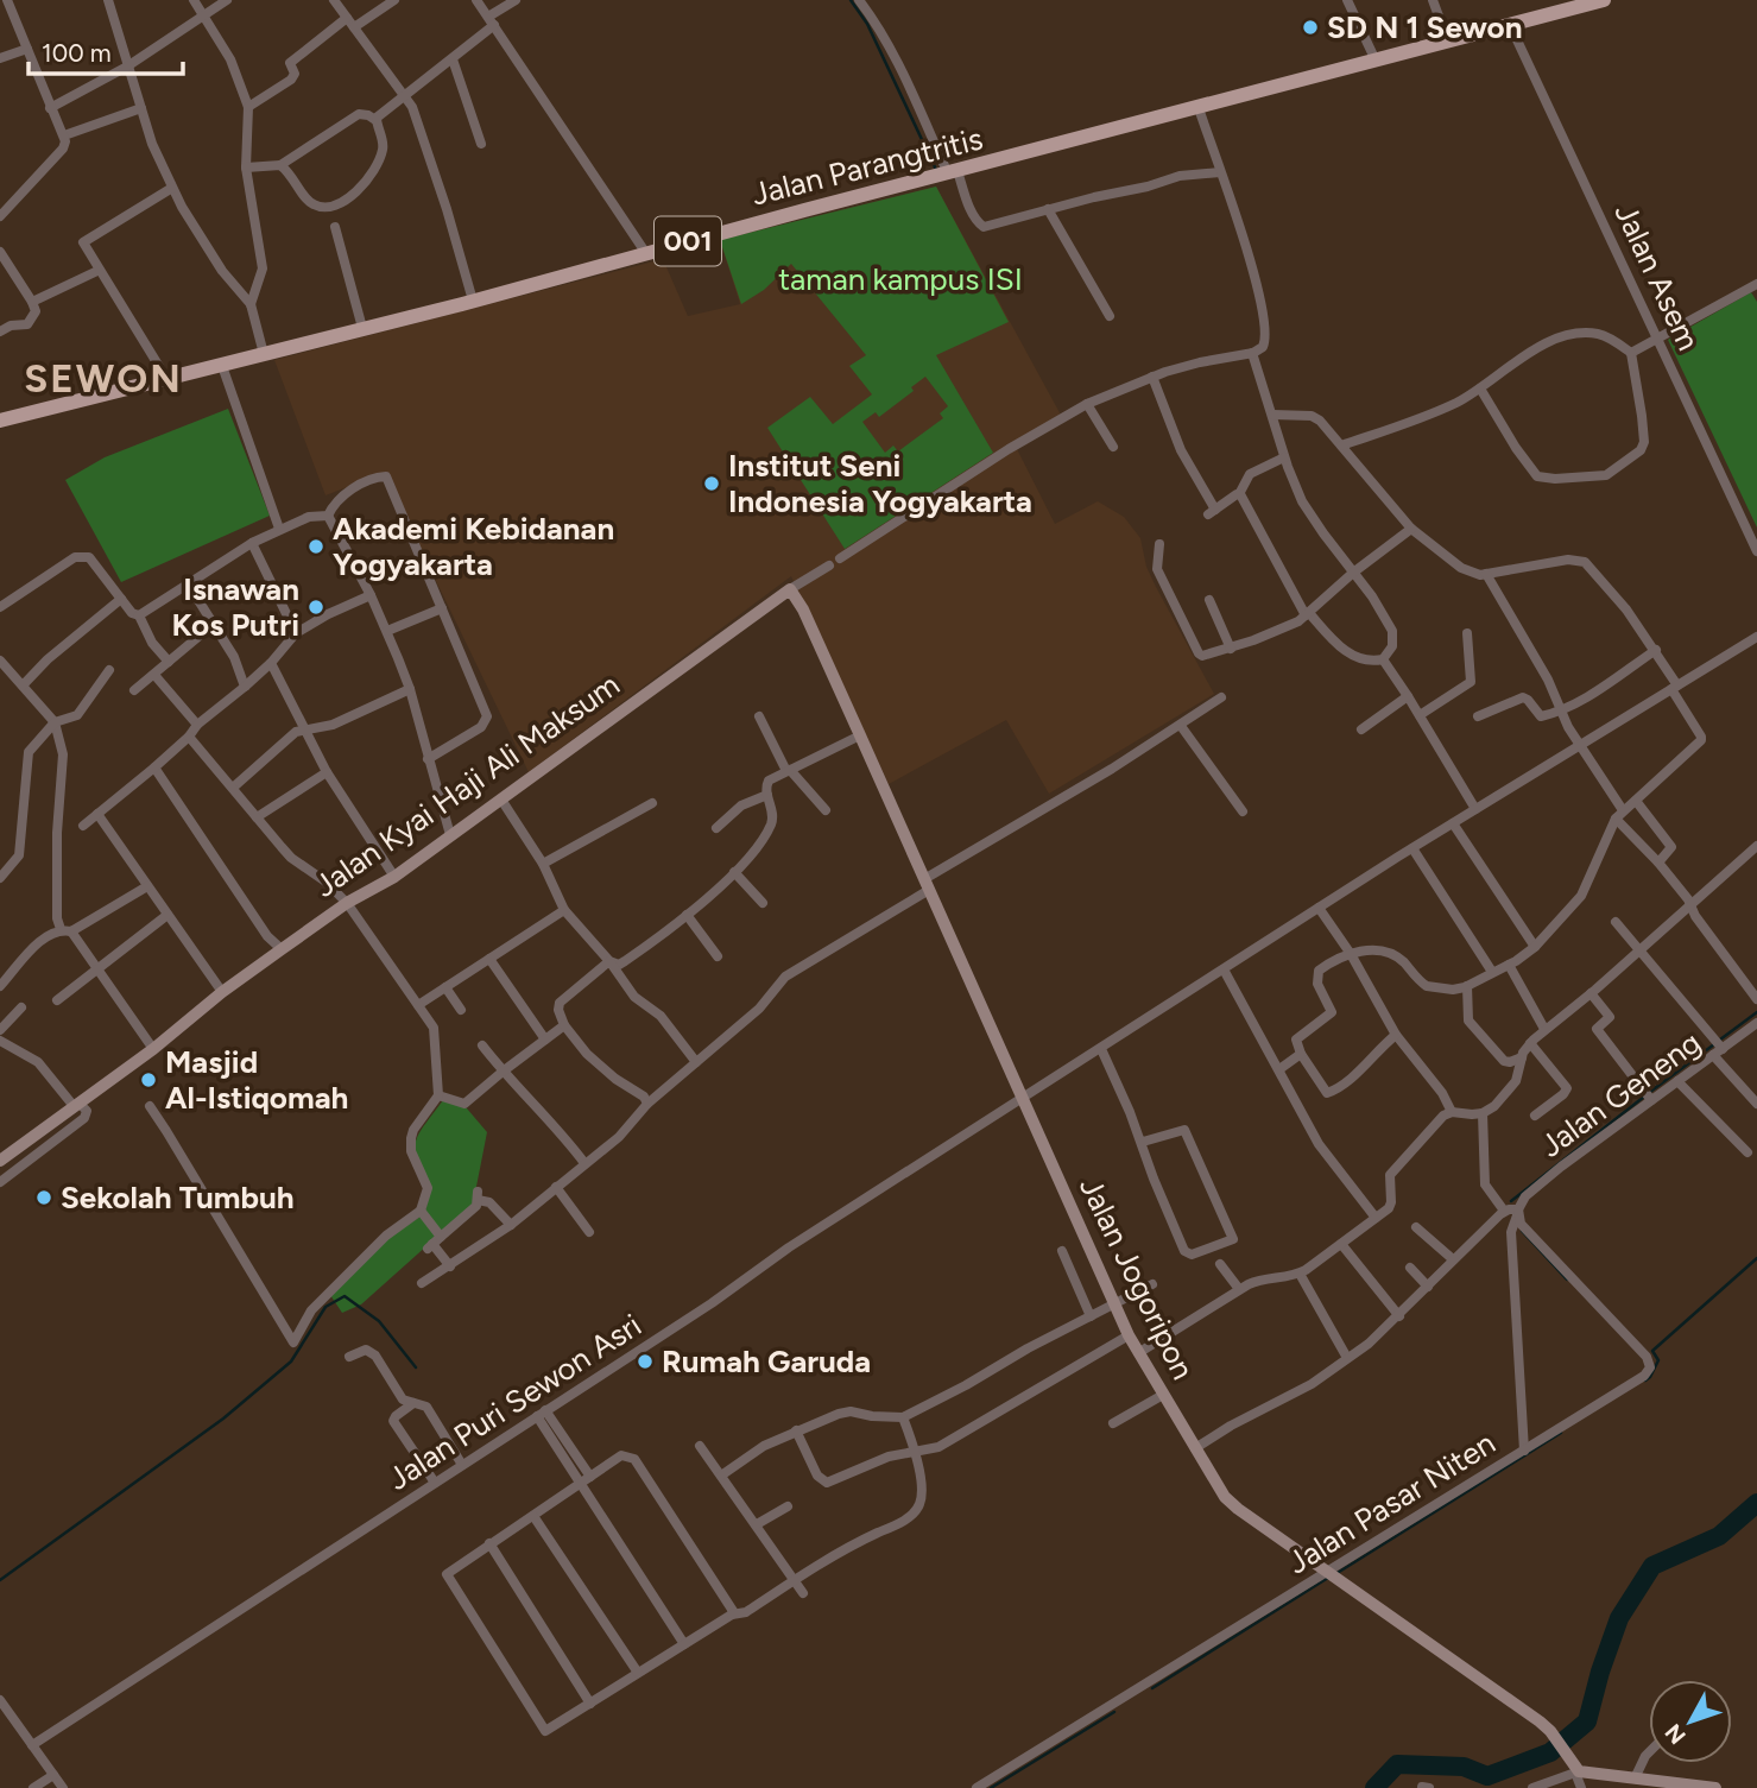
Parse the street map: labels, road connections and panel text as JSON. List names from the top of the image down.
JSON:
{
  "streets": {
    "main road": ["Jalan Parangtritis", "001"],
    "street": [
      "Jalan Asem",
      "Jalan Kyai Haji Ali Maksum",
      "Jalan Geneng",
      "Jalan Jogoripon",
      "Jalan Puri Sewon Asri",
      "Jalan Pasar Niten"
    ]
  },
  "crossings": [
    ["Jalan Parangtritis", "Jalan Asem"],
    ["Jalan Geneng", "Jalan Pasar Niten"],
    ["Jalan Jogoripon", "Jalan Puri Sewon Asri"],
    ["Jalan Jogoripon", "Jalan Pasar Niten"]
  ],
  "districts": ["SEWON"],
  "parks": ["taman kampus ISI"],
  "places": [
    "SD N 1 Sewon",
    "Institut Seni Indonesia Yogyakarta",
    "Akademi Kebidanan Yogyakarta",
    "Isnawan Kos Putri",
    "Masjid Al-Istiqomah",
    "Sekolah Tumbuh",
    "Rumah Garuda"
  ],
  "scale_bar": "100 m",
  "north": "bottom left"
}
